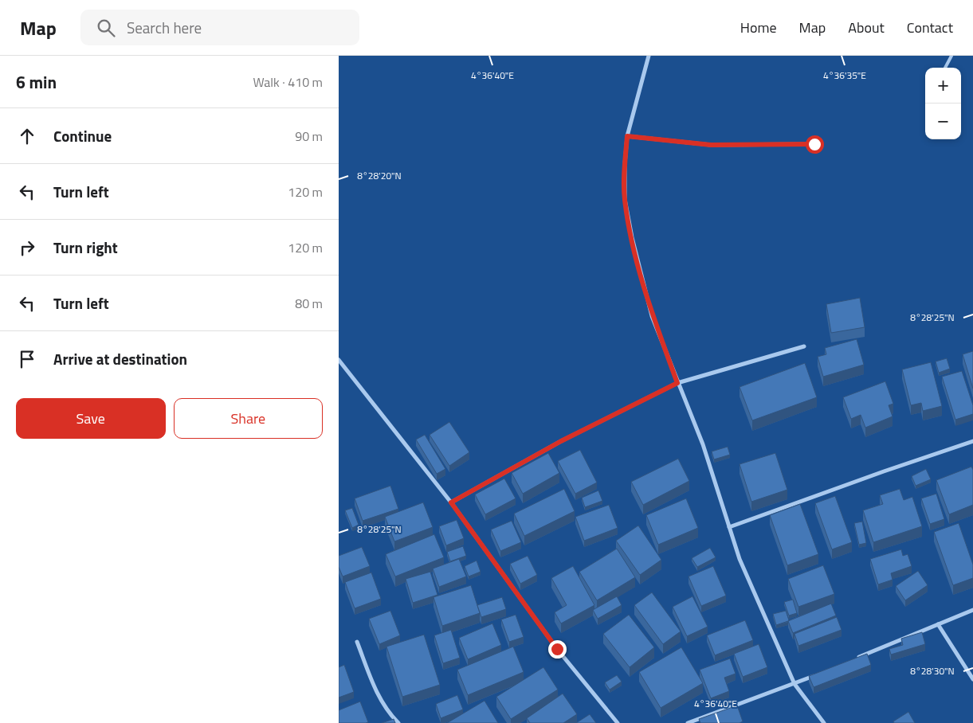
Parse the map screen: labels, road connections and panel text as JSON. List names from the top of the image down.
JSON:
{
  "page": {
    "header": "Map",
    "search": "Search here",
    "nav": [
      "Home",
      "Map",
      "About",
      "Contact"
    ],
    "heading": ["6 min", "Walk · 410 m"],
    "map_buttons": ["+", "−"],
    "list": [
      ["Continue", "90 m"],
      ["Turn left", "120 m"],
      ["Turn right", "120 m"],
      ["Turn left", "80 m"],
      "Arrive at destination"
    ],
    "buttons": ["Save", "Share"]
  },
  "coordinates": [
    "4°36'40\"E",
    "4°36'35\"E",
    "8°28'20\"N",
    "8°28'25\"N",
    "8°28'30\"N"
  ]
}
